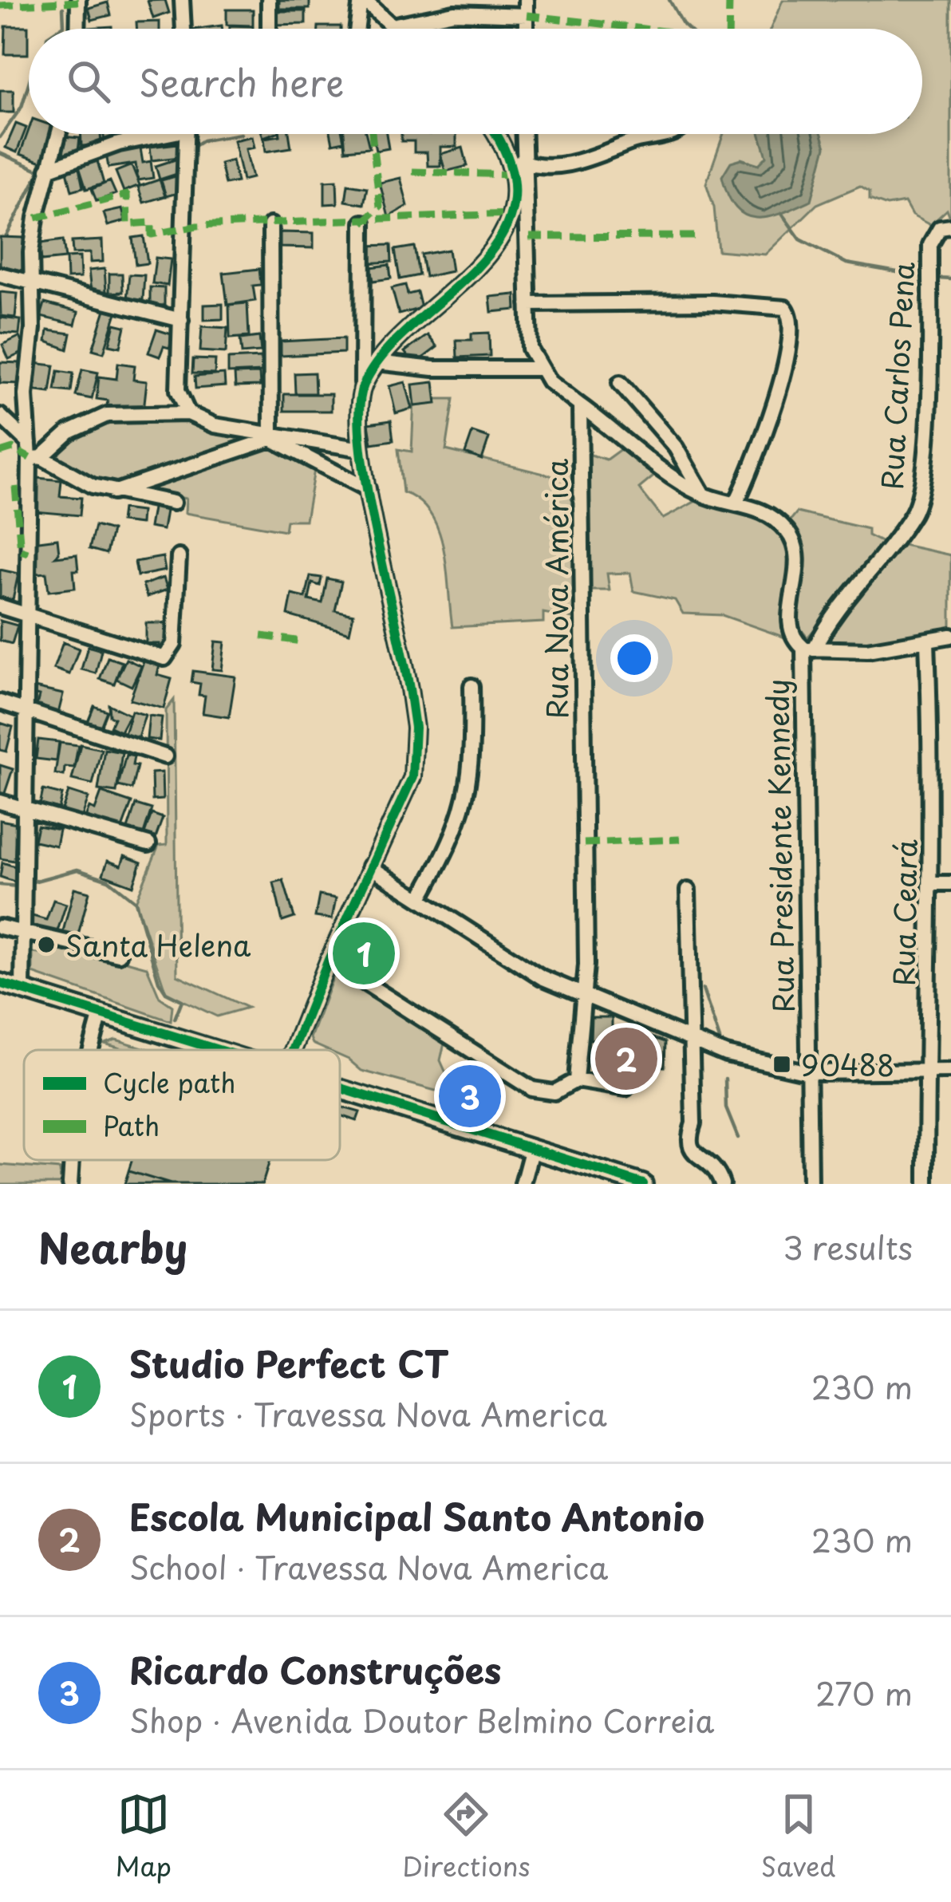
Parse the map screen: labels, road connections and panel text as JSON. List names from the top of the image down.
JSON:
{
  "streets": {
    "street": [
      "Rua Carlos Pena",
      "Rua Nova América",
      "Rua Presidente Kennedy",
      "Rua Ceará"
    ]
  },
  "crossings": [
    ["Rua Carlos Pena", "Rua Presidente Kennedy"],
    ["Rua Nova América", "Rua Presidente Kennedy"]
  ],
  "places": {
    "other": ["Santa Helena"],
    "transit": ["90488"]
  },
  "legend": ["Cycle path", "Path"],
  "page": {
    "search": "Search here",
    "pins": ["1", "2", "3"],
    "heading": ["Nearby", "3 results"],
    "list": [
      {
        "mark": "1",
        "name": "Studio Perfect CT",
        "note": "Sports · Travessa Nova America",
        "value": "230 m"
      },
      {
        "mark": "2",
        "name": "Escola Municipal Santo Antonio",
        "note": "School · Travessa Nova America",
        "value": "230 m"
      },
      {
        "mark": "3",
        "name": "Ricardo Construções",
        "note": "Shop · Avenida Doutor Belmino Correia",
        "value": "270 m"
      }
    ],
    "nav": ["Map", "Directions", "Saved"]
  }
}
